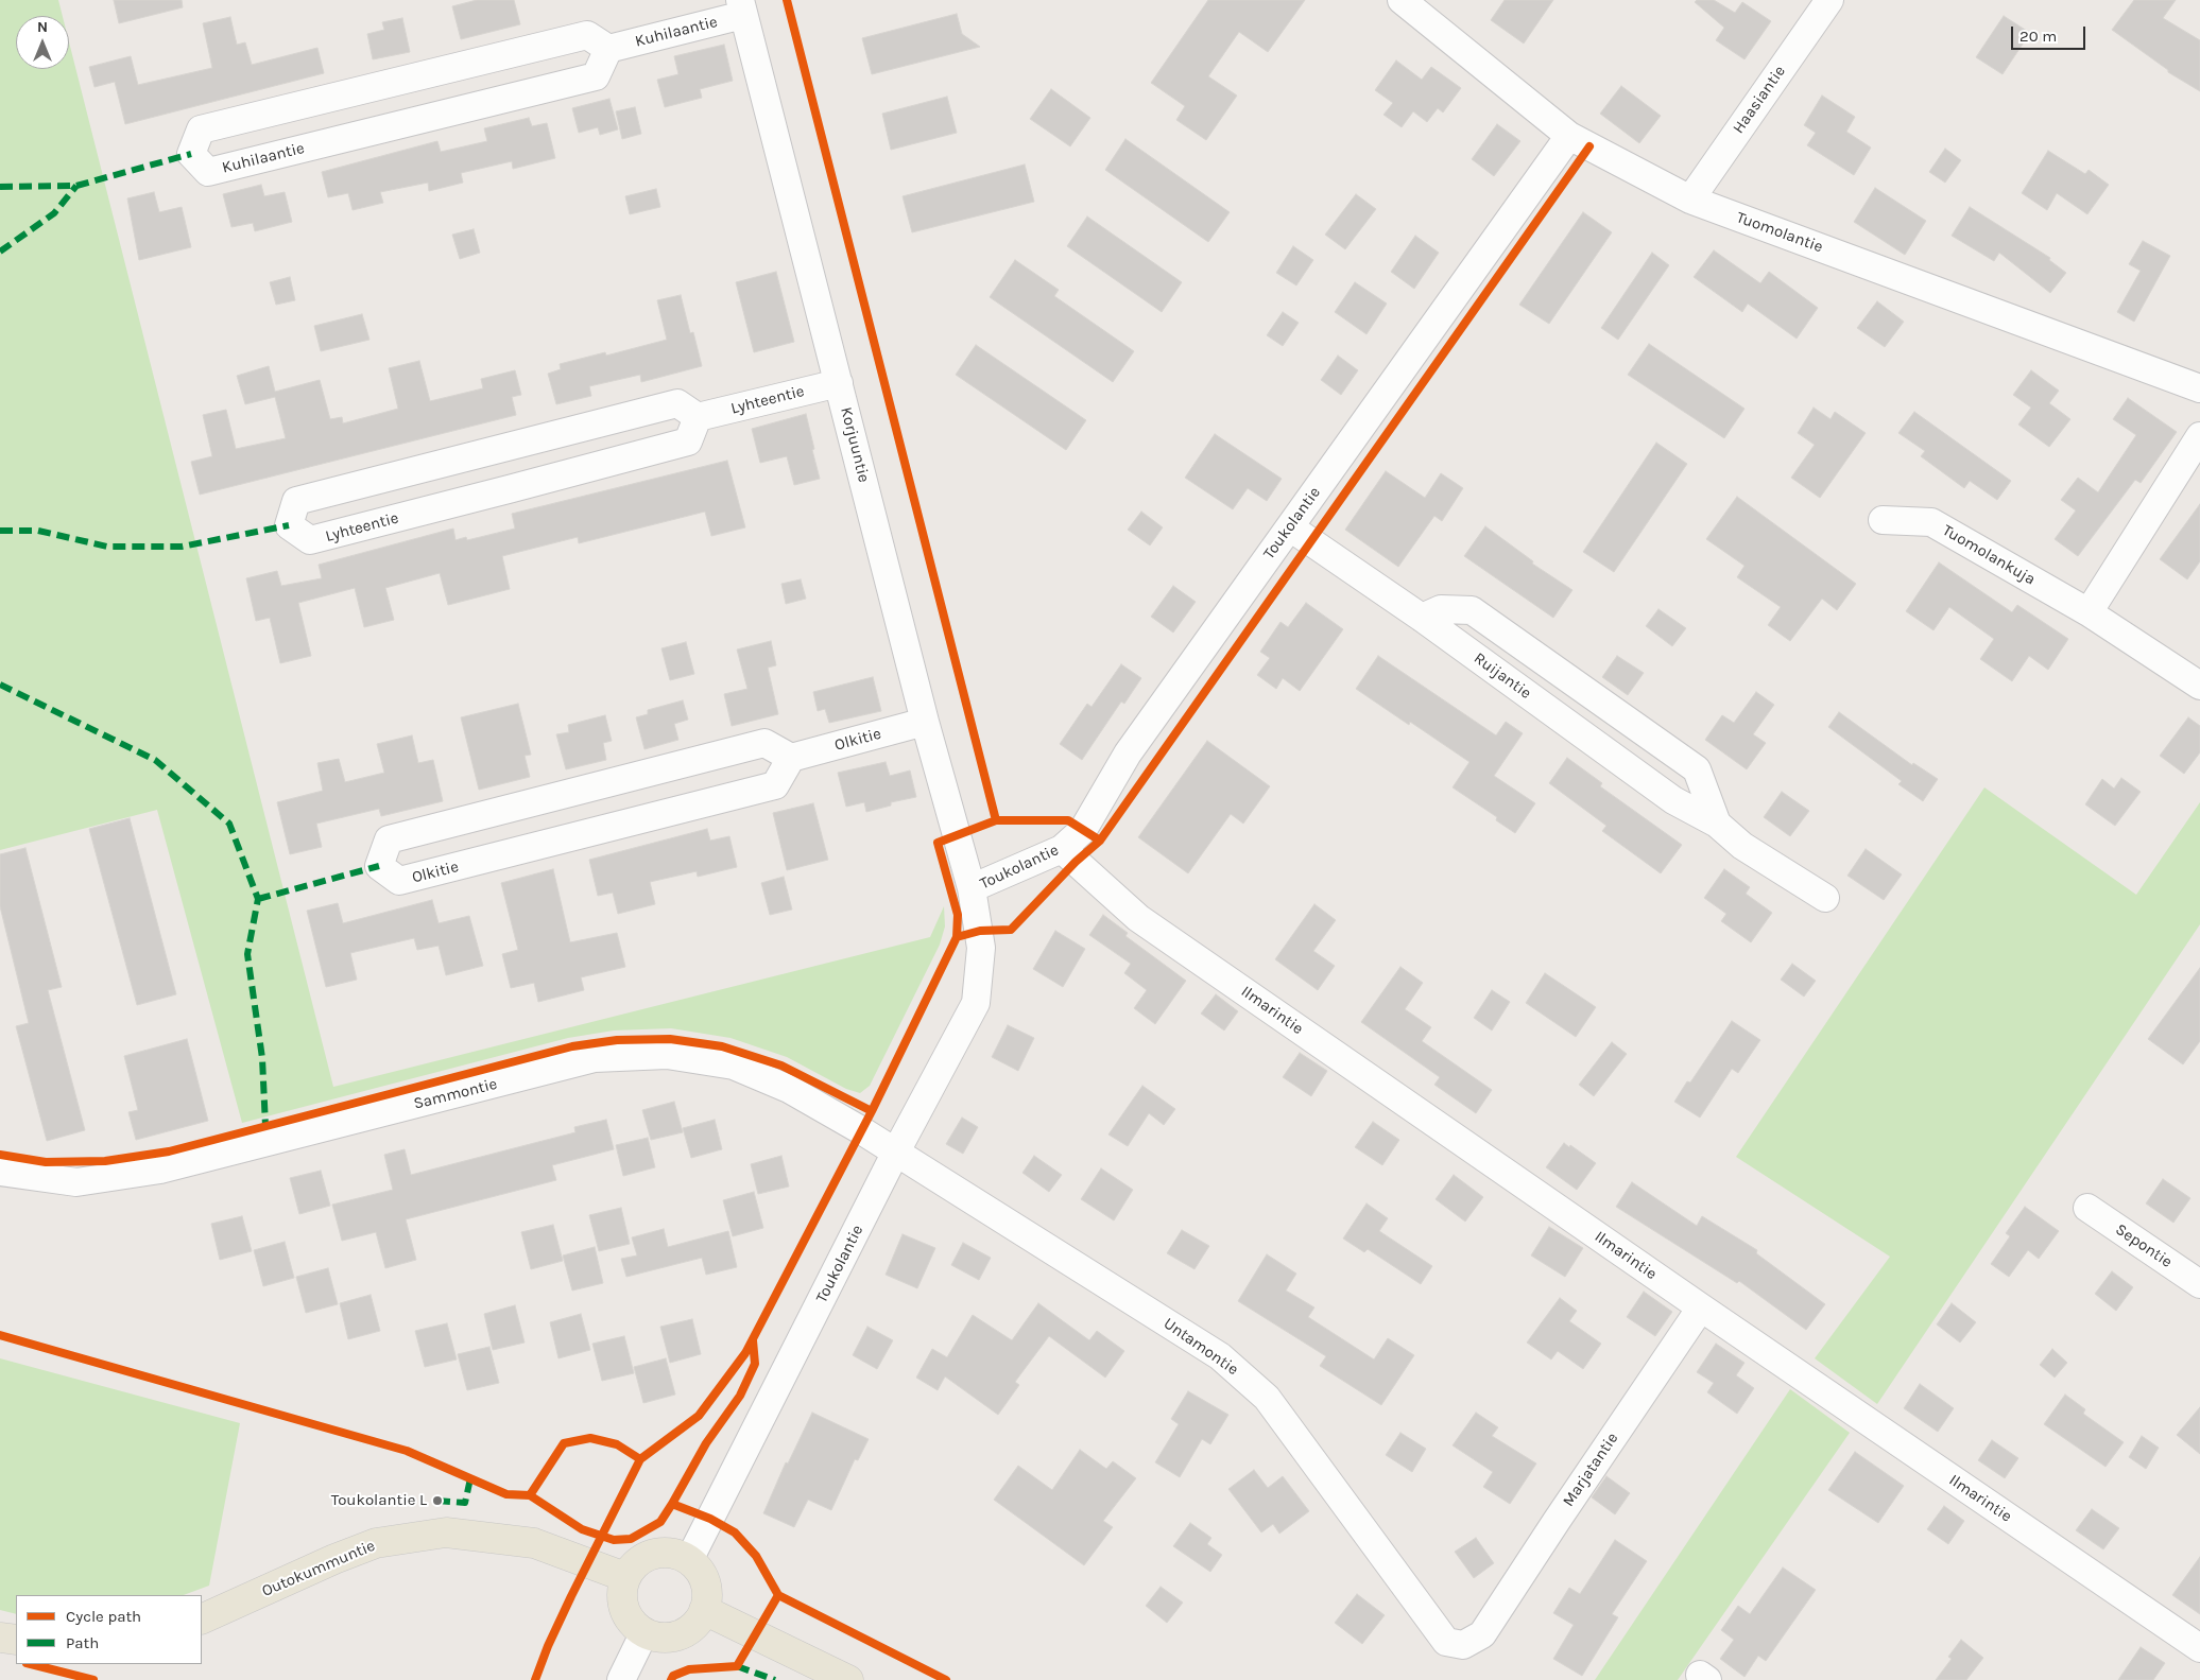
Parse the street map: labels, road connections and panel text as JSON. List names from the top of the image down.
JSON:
{
  "streets": {
    "main road": ["Outokummuntie"],
    "street": [
      "Kuhilaantie",
      "Haasiantie",
      "Tuomolantie",
      "Lyhteentie",
      "Korjuuntie",
      "Toukolantie",
      "Tuomolankuja",
      "Ruijantie",
      "Olkitie",
      "Ilmarintie",
      "Sammontie",
      "Sepontie",
      "Untamontie",
      "Marjatantie"
    ]
  },
  "crossings": [
    ["Kuhilaantie", "Korjuuntie"],
    ["Haasiantie", "Tuomolantie"],
    ["Tuomolantie", "Toukolantie"],
    ["Lyhteentie", "Korjuuntie"],
    ["Korjuuntie", "Toukolantie"],
    ["Korjuuntie", "Olkitie"],
    ["Toukolantie", "Ruijantie"],
    ["Toukolantie", "Ilmarintie"],
    ["Toukolantie", "Sammontie"],
    ["Toukolantie", "Untamontie"],
    ["Toukolantie", "Outokummuntie"],
    ["Ilmarintie", "Marjatantie"],
    ["Sammontie", "Untamontie"],
    ["Untamontie", "Marjatantie"]
  ],
  "places": ["Toukolantie L"],
  "legend": ["Cycle path", "Path"],
  "scale_bar": "20 m",
  "north": "top"
}
